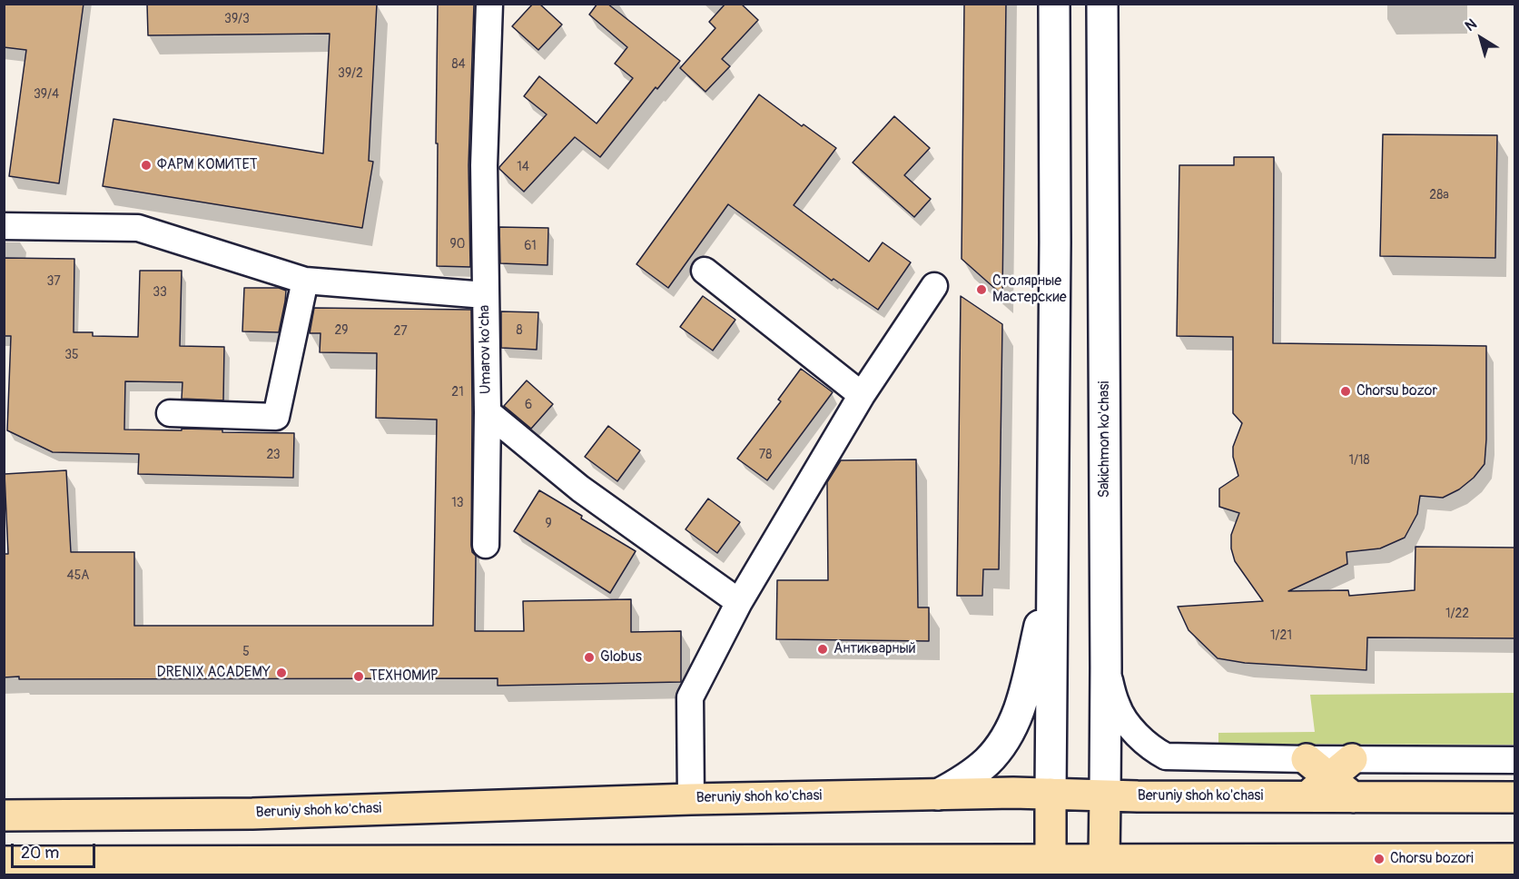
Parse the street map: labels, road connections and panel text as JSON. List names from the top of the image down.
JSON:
{
  "streets": {
    "main road": ["Sakichmon ko'chasi", "Beruniy shoh ko'chasi"],
    "street": ["Umarov ko'cha"]
  },
  "crossings": [
    ["Sakichmon ko'chasi", "Beruniy shoh ko'chasi"]
  ],
  "places": [
    "ФАРМ КОМИТЕТ",
    "Столярные Мастерские",
    "Chorsu bozor",
    "Антикварный",
    "Globus",
    "DRENIX ACADEMY",
    "ТЕХНОМИР",
    "Chorsu bozori"
  ],
  "house_numbers": [
    "39/3",
    "84",
    "39/2",
    "39/4",
    "14",
    "28а",
    "90",
    "61",
    "37",
    "33",
    "29",
    "8",
    "27",
    "35",
    "21",
    "6",
    "23",
    "78",
    "1/18",
    "13",
    "9",
    "45A",
    "1/22",
    "1/21",
    "5"
  ],
  "scale_bar": "20 m",
  "north": "top left"
}
